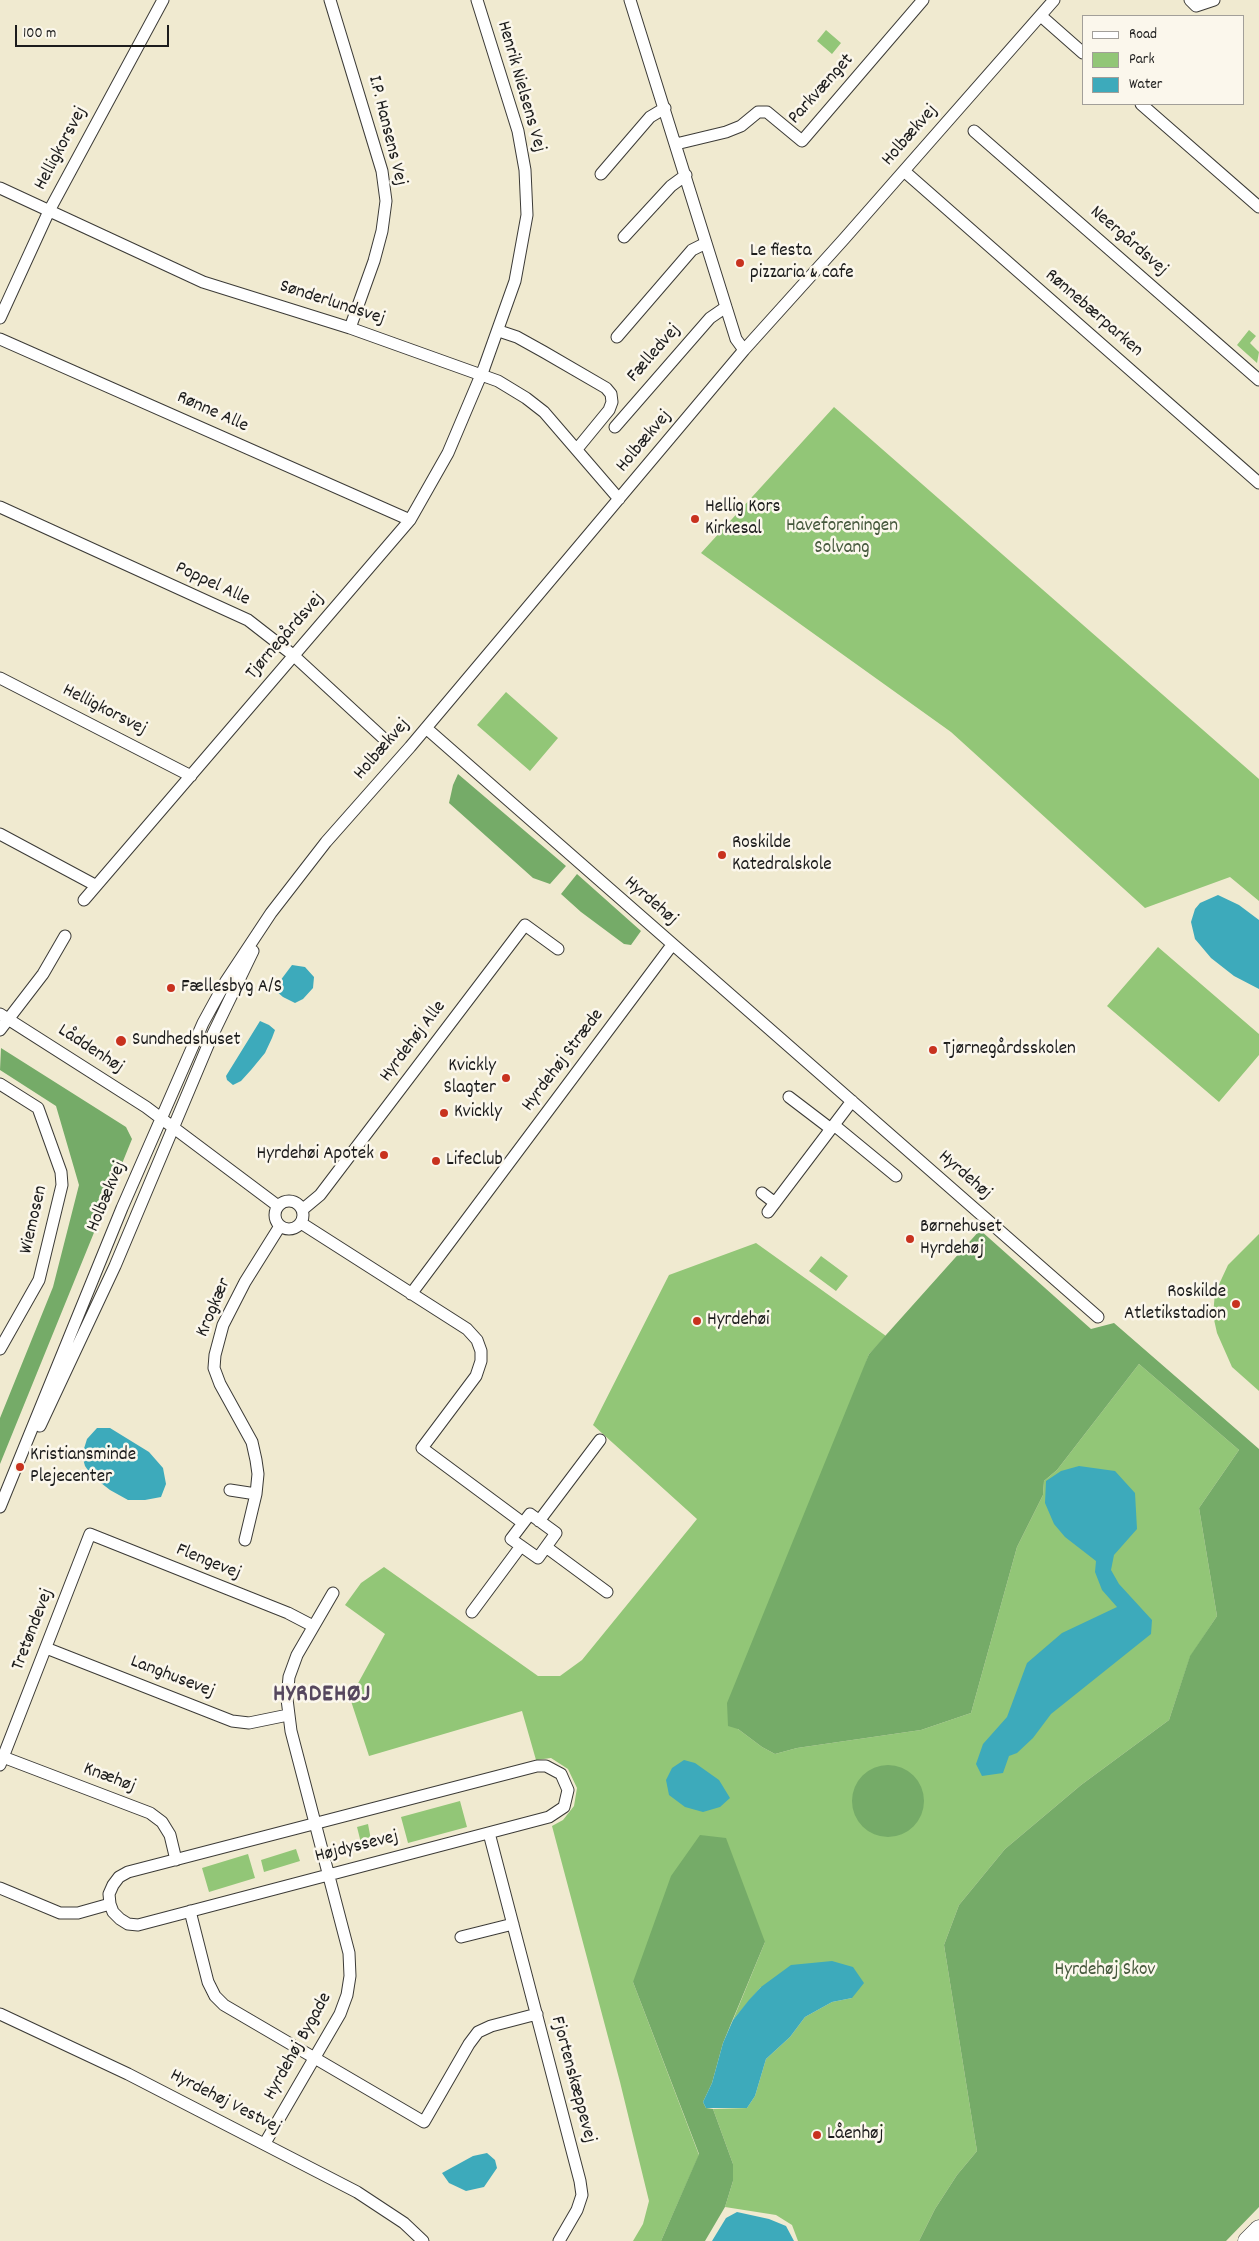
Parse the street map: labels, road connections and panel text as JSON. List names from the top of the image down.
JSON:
{
  "streets": {
    "street": [
      "Henrik Nielsens Vej",
      "Parkvænget",
      "I.P. Hansens Vej",
      "Holbækvej",
      "Helligkorsvej",
      "Neergårdsvej",
      "Sønderlundsvej",
      "Rønnebærparken",
      "Fælledvej",
      "Rønne Alle",
      "Poppel Alle",
      "Tjørnegårdsvej",
      "Hyrdehøj",
      "Hyrdehøj Alle",
      "Låddenhøj",
      "Hyrdehøj Stræde",
      "Wiemosen",
      "Krogkær",
      "Flengevej",
      "Tretøndevej",
      "Langhusevej",
      "Knæhøj",
      "Højdyssevej",
      "Hyrdehøj Bygade",
      "Fjortenskæppevej",
      "Hyrdehøj Vestvej"
    ]
  },
  "crossings": [
    ["Henrik Nielsens Vej", "Sønderlundsvej"],
    ["Henrik Nielsens Vej", "Tjørnegårdsvej"],
    ["I.P. Hansens Vej", "Sønderlundsvej"],
    ["Holbækvej", "Sønderlundsvej"],
    ["Holbækvej", "Rønnebærparken"],
    ["Holbækvej", "Hyrdehøj"],
    ["Holbækvej", "Låddenhøj"],
    ["Helligkorsvej", "Sønderlundsvej"],
    ["Helligkorsvej", "Tjørnegårdsvej"],
    ["Sønderlundsvej", "Tjørnegårdsvej"],
    ["Rønne Alle", "Tjørnegårdsvej"],
    ["Poppel Alle", "Tjørnegårdsvej"],
    ["Hyrdehøj", "Hyrdehøj Stræde"],
    ["Hyrdehøj Alle", "Krogkær"],
    ["Flengevej", "Tretøndevej"],
    ["Flengevej", "Hyrdehøj Bygade"],
    ["Tretøndevej", "Langhusevej"],
    ["Tretøndevej", "Knæhøj"],
    ["Langhusevej", "Hyrdehøj Bygade"],
    ["Knæhøj", "Højdyssevej"],
    ["Højdyssevej", "Hyrdehøj Bygade"],
    ["Højdyssevej", "Fjortenskæppevej"],
    ["Hyrdehøj Bygade", "Hyrdehøj Vestvej"]
  ],
  "districts": ["HYRDEHØJ"],
  "parks": ["Haveforeningen Solvang", "Hyrdehøj Skov"],
  "places": [
    "Le fiesta pizzaria & cafe",
    "Hellig Kors Kirkesal",
    "Roskilde Katedralskole",
    "Fællesbyg A/S",
    "Sundhedshuset",
    "Tjørnegårdsskolen",
    "Kvickly Slagter",
    "Kvickly",
    "Hyrdehøi Apotek",
    "LifeClub",
    "Børnehuset Hyrdehøj",
    "Roskilde Atletikstadion",
    "Hyrdehøi",
    "Kristiansminde Plejecenter",
    "Låenhøj"
  ],
  "legend": ["Road", "Park", "Water"],
  "scale_bar": "100 m"
}
